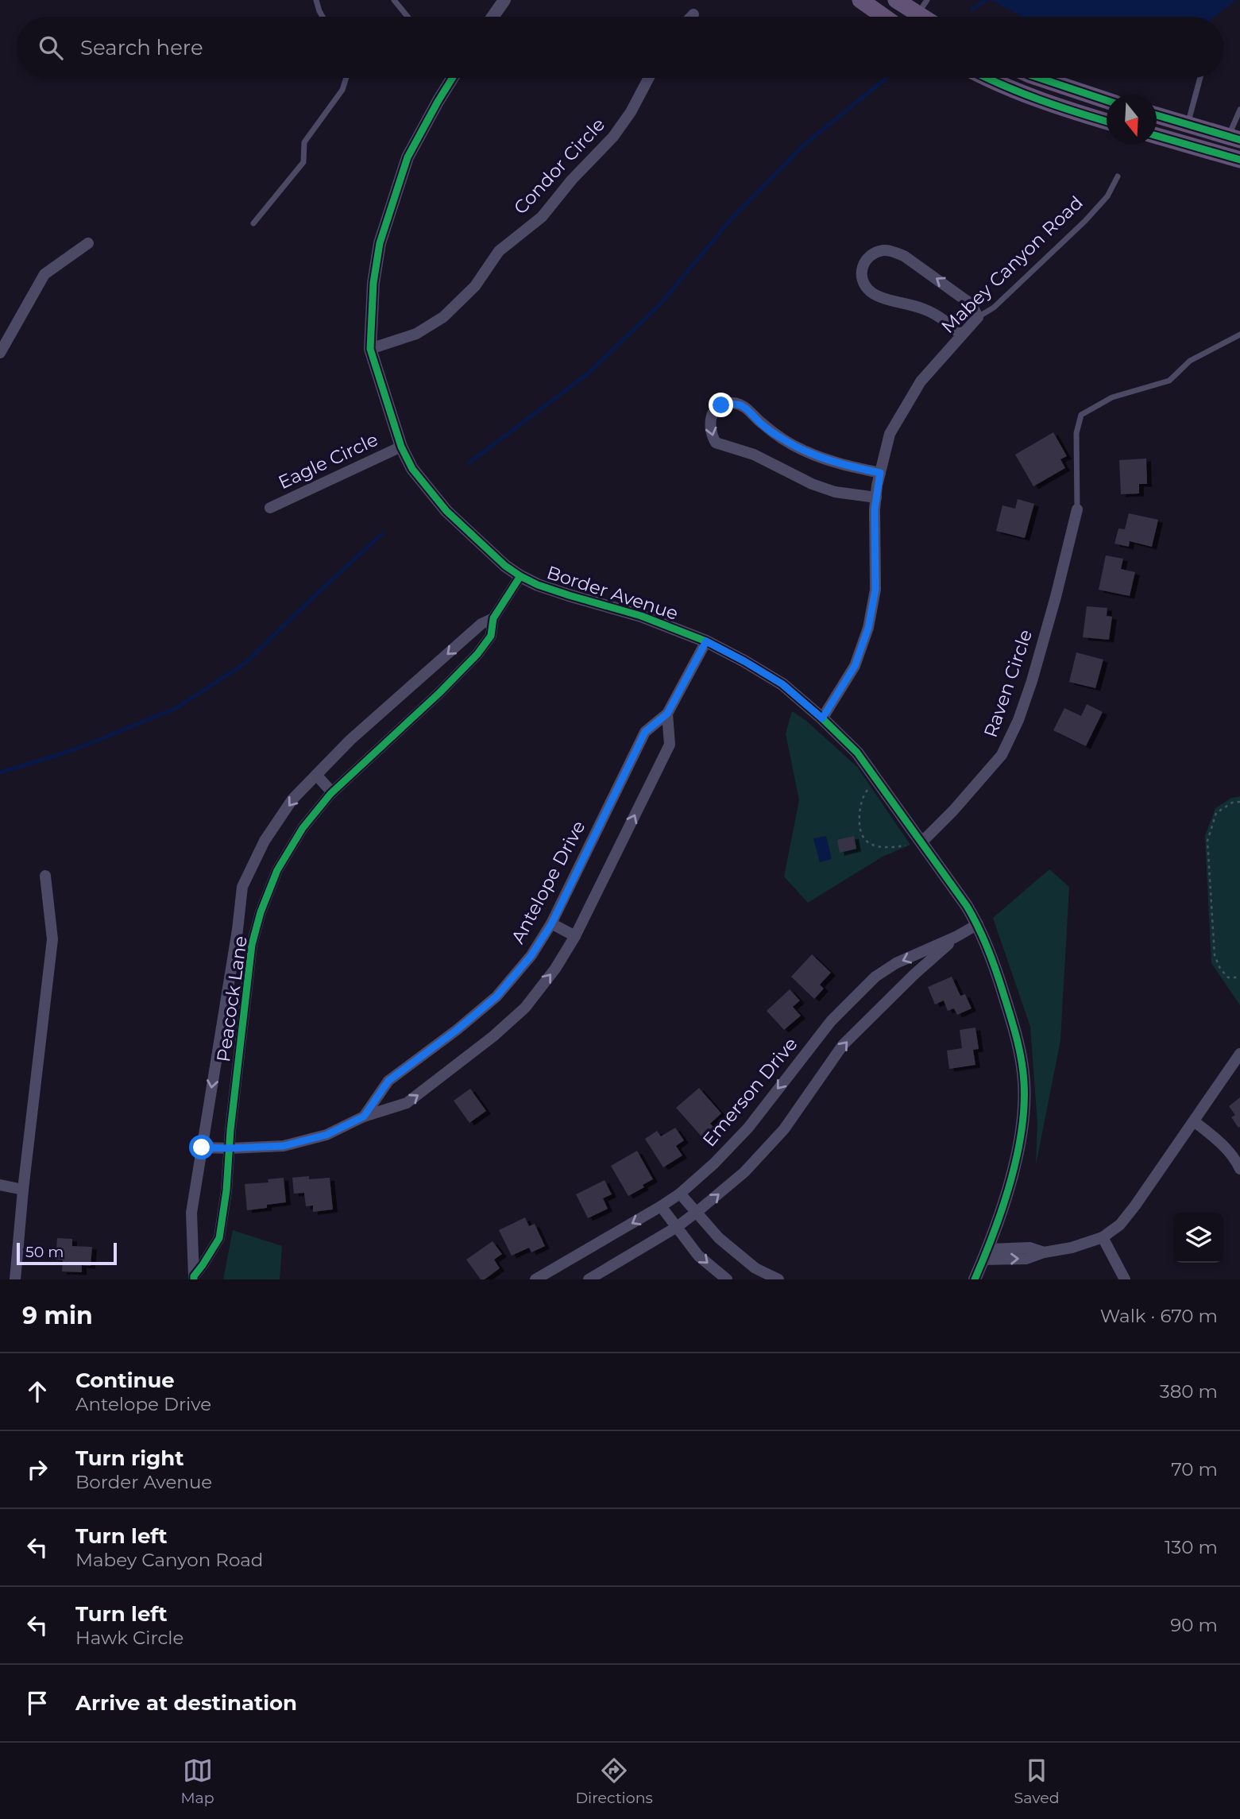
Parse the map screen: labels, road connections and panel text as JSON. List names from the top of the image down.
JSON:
{
  "streets": {
    "street": [
      "Condor Circle",
      "Mabey Canyon Road",
      "Eagle Circle",
      "Border Avenue",
      "Raven Circle",
      "Antelope Drive",
      "Peacock Lane",
      "Emerson Drive"
    ]
  },
  "crossings": [
    ["Condor Circle", "Border Avenue"],
    ["Mabey Canyon Road", "Border Avenue"],
    ["Eagle Circle", "Border Avenue"],
    ["Border Avenue", "Raven Circle"],
    ["Border Avenue", "Antelope Drive"],
    ["Border Avenue", "Peacock Lane"],
    ["Border Avenue", "Emerson Drive"],
    ["Antelope Drive", "Peacock Lane"]
  ],
  "scale_bar": "50 m",
  "north": "bottom",
  "page": {
    "search": "Search here",
    "scale": "50 m",
    "heading": ["9 min", "Walk · 670 m"],
    "list": [
      ["Continue", "Antelope Drive", "380 m"],
      ["Turn right", "Border Avenue", "70 m"],
      ["Turn left", "Mabey Canyon Road", "130 m"],
      ["Turn left", "Hawk Circle", "90 m"],
      "Arrive at destination"
    ],
    "nav": ["Map", "Directions", "Saved"]
  }
}
